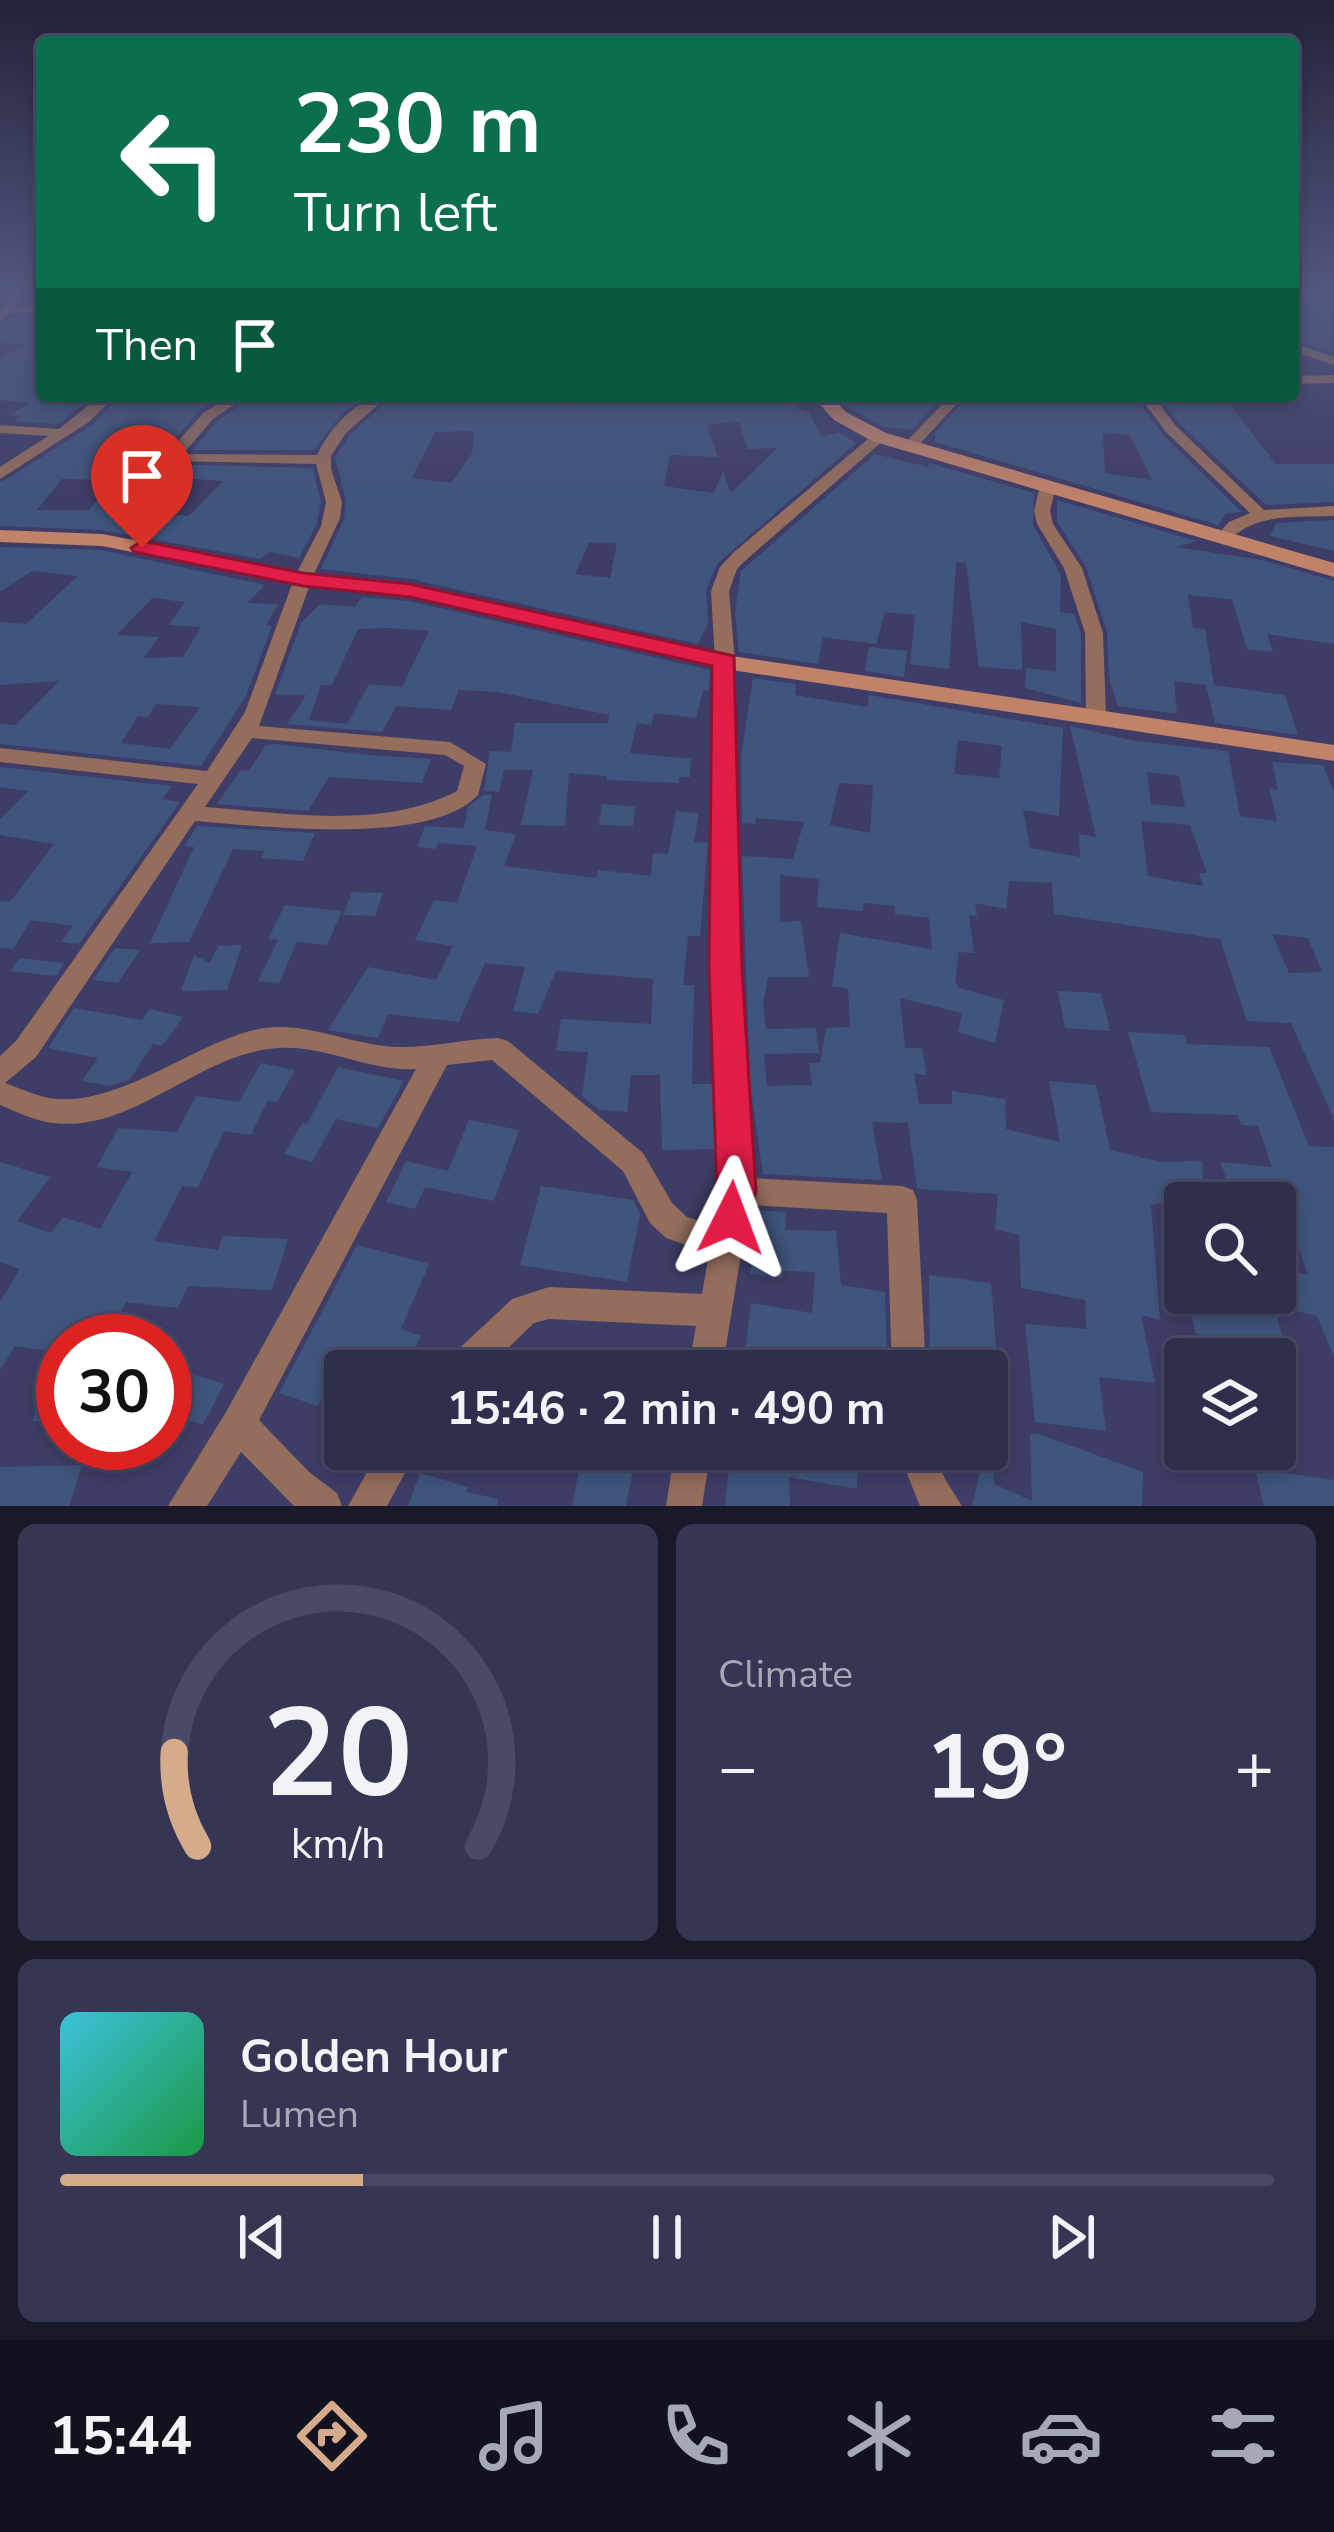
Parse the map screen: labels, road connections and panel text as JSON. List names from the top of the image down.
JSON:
{
  "page": {
    "turn": ["230 m", "Turn left"],
    "then": "Then",
    "limit": "30",
    "trip": "15:46 · 2 min · 490 m",
    "tile": "Climate",
    "heat": ["−", "19°", "+"],
    "song": ["Golden Hour", "Lumen"],
    "tabs": "15:44",
    "gauge": ["20", "km/h"]
  }
}
